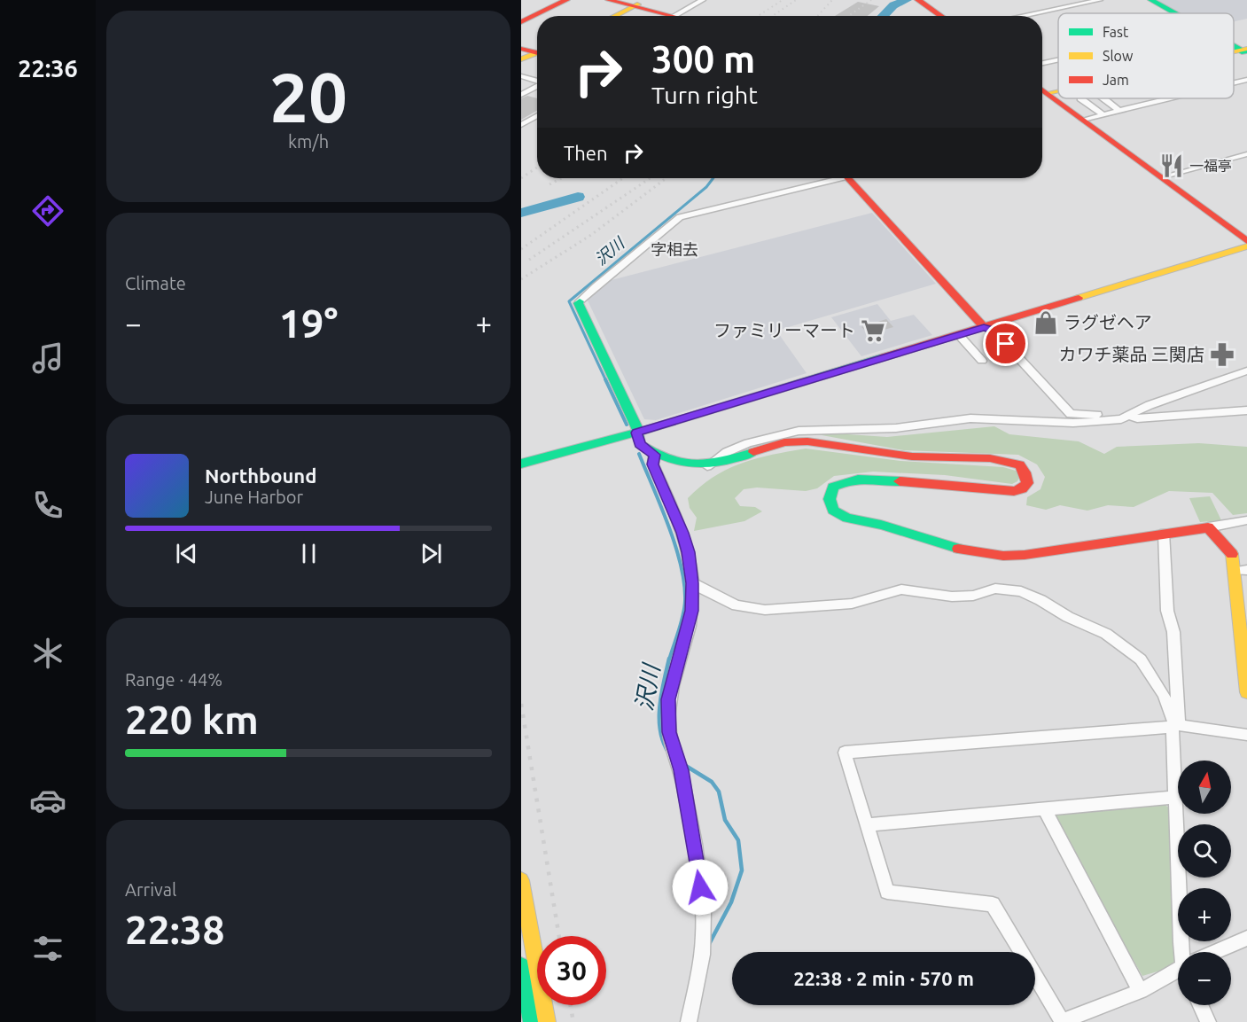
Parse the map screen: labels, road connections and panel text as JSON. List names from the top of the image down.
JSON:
{
  "districts": ["字相去"],
  "water": ["沢川"],
  "places": {
    "restaurant": ["一福亭"],
    "shop": ["ラグゼヘア"],
    "supermarket": ["ファミリーマート"],
    "pharmacy": ["カワチ薬品 三関店"]
  },
  "legend": ["Fast", "Slow", "Jam"],
  "north": "top",
  "page": {
    "tabs": "22:36",
    "tile": [
      ["20", "km/h"],
      "Climate",
      ["Range · 44%", "220 km"],
      ["Arrival", "22:38"]
    ],
    "turn": ["300 m", "Turn right"],
    "then": "Then",
    "heat": ["−", "19°", "+"],
    "song": ["Northbound", "June Harbor"],
    "map_buttons": ["+", "−"],
    "limit": "30",
    "trip": "22:38 · 2 min · 570 m"
  }
}
